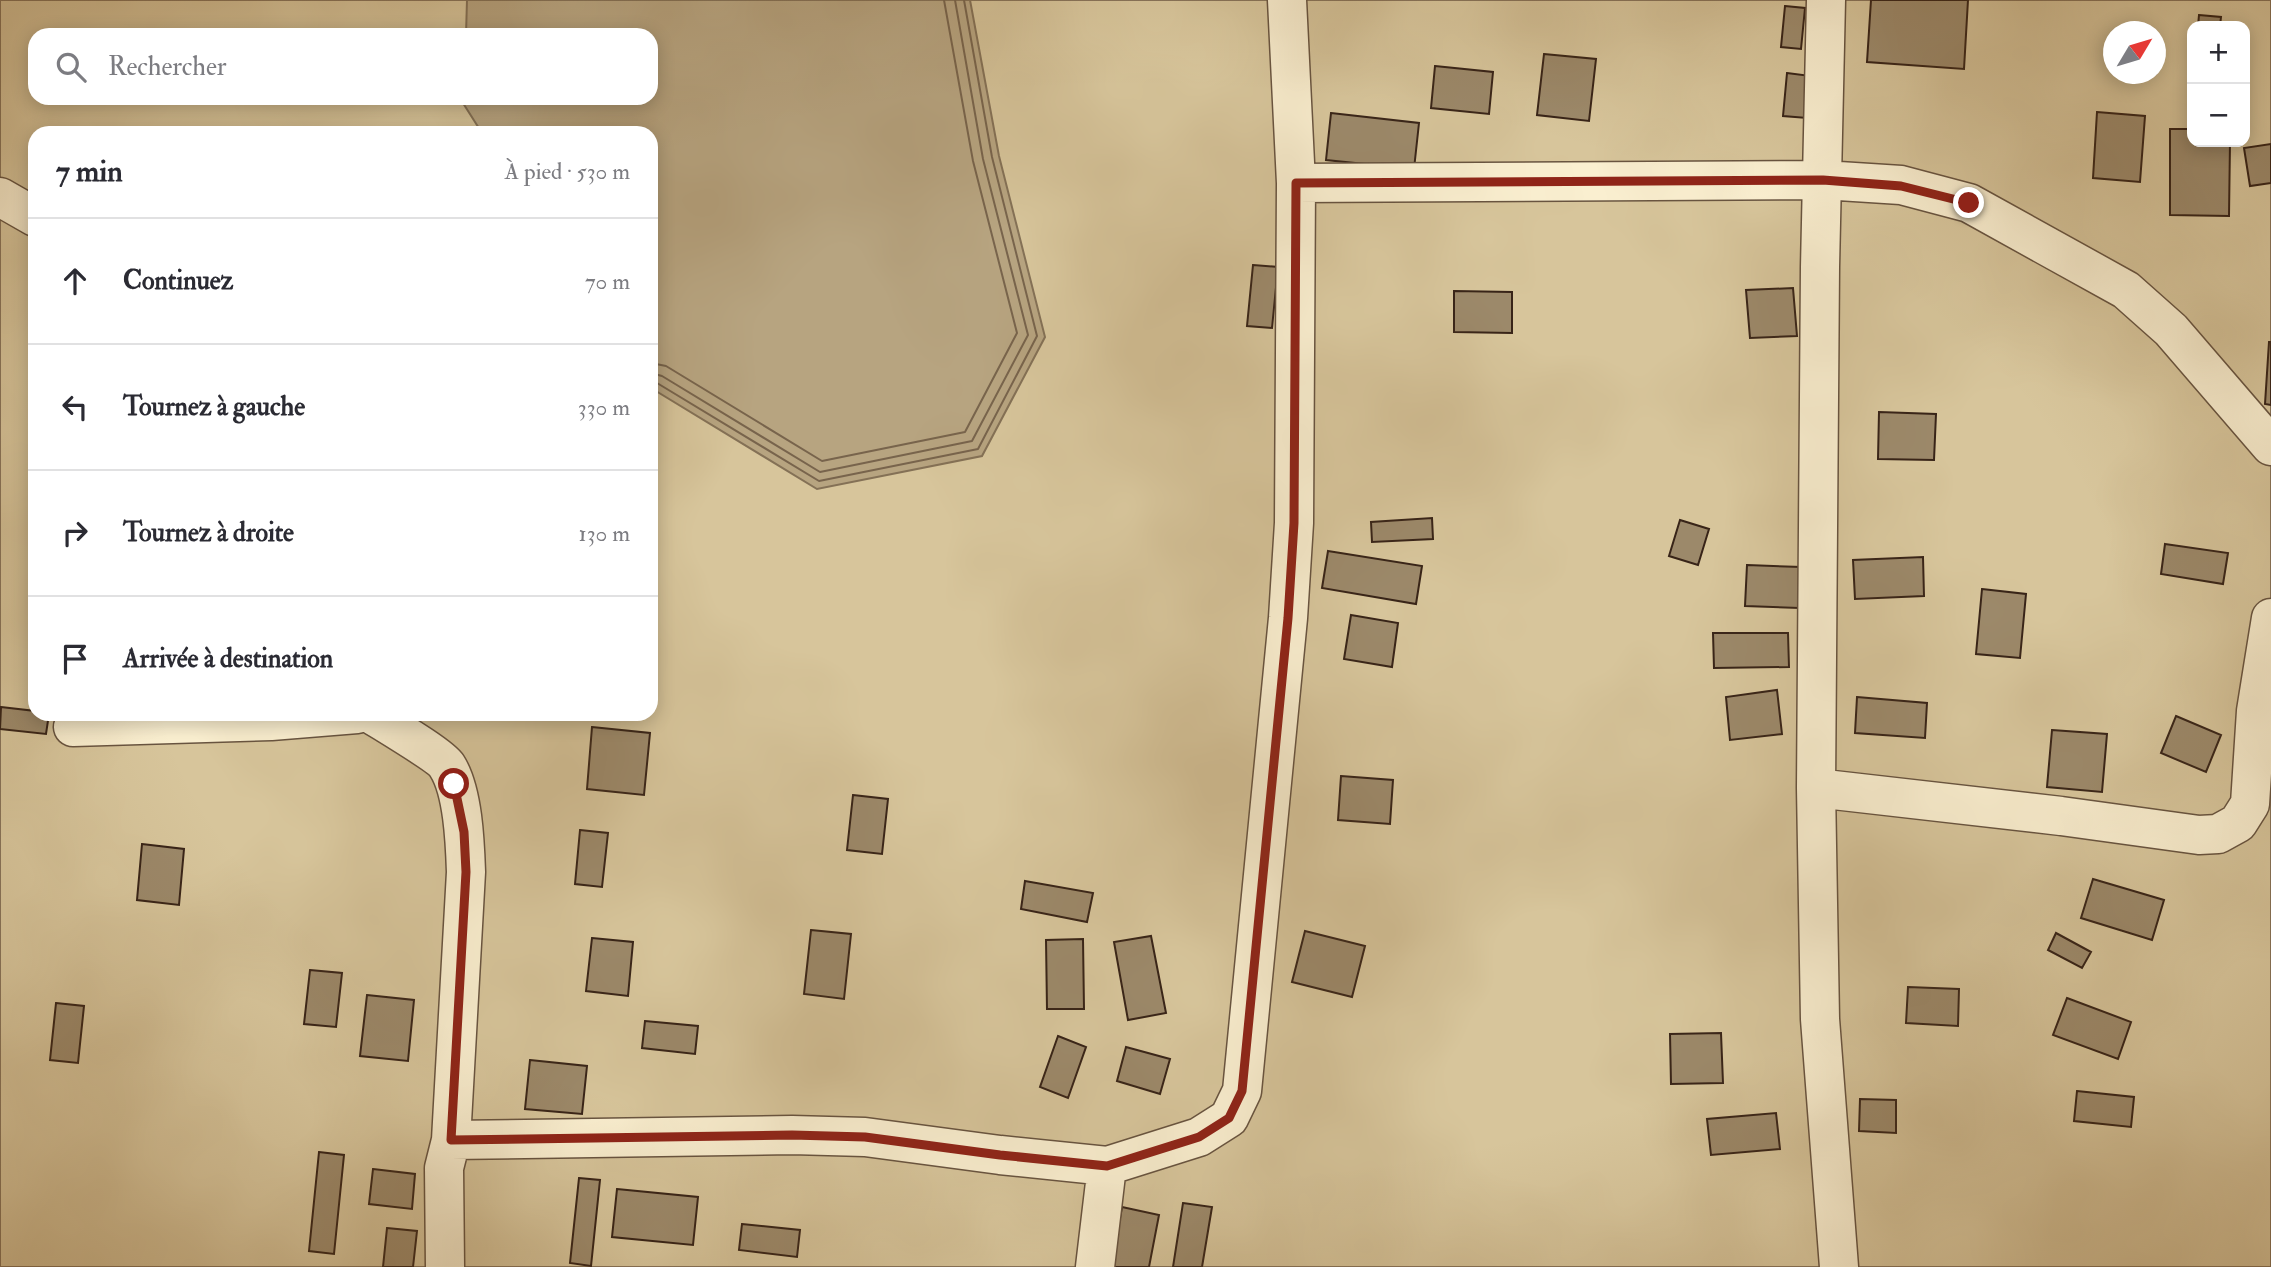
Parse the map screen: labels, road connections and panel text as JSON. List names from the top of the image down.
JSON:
{
  "north": "top right",
  "page": {
    "map_buttons": ["+", "−"],
    "search": "Rechercher",
    "heading": ["7 min", "À pied · 530 m"],
    "list": [
      ["Continuez", "70 m"],
      ["Tournez à gauche", "330 m"],
      ["Tournez à droite", "130 m"],
      "Arrivée à destination"
    ]
  }
}
